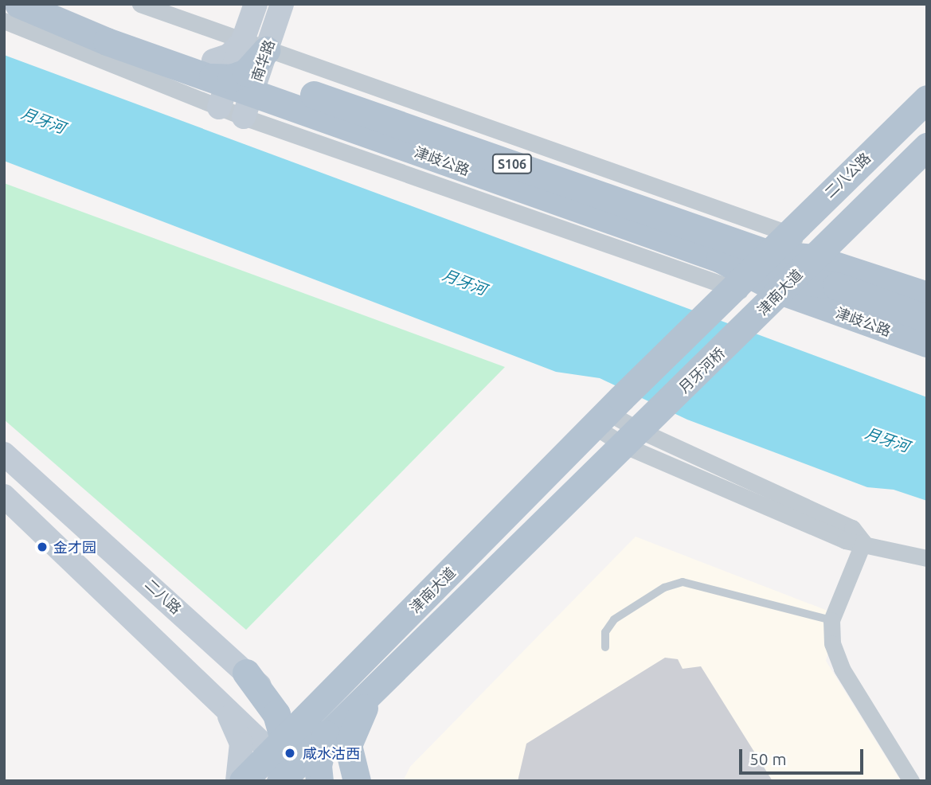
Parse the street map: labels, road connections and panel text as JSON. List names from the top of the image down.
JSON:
{
  "streets": {
    "main road": [
      "南华路",
      "津歧公路",
      "S106",
      "二八公路",
      "津南大道",
      "月牙河桥",
      "二八路"
    ]
  },
  "crossings": [
    ["南华路", "津歧公路"],
    ["津歧公路", "二八公路"],
    ["津歧公路", "津南大道"],
    ["二八公路", "津南大道"],
    ["津南大道", "月牙河桥"]
  ],
  "water": ["月牙河"],
  "places": ["金才园", "咸水沽西"],
  "scale_bar": "50 m"
}
